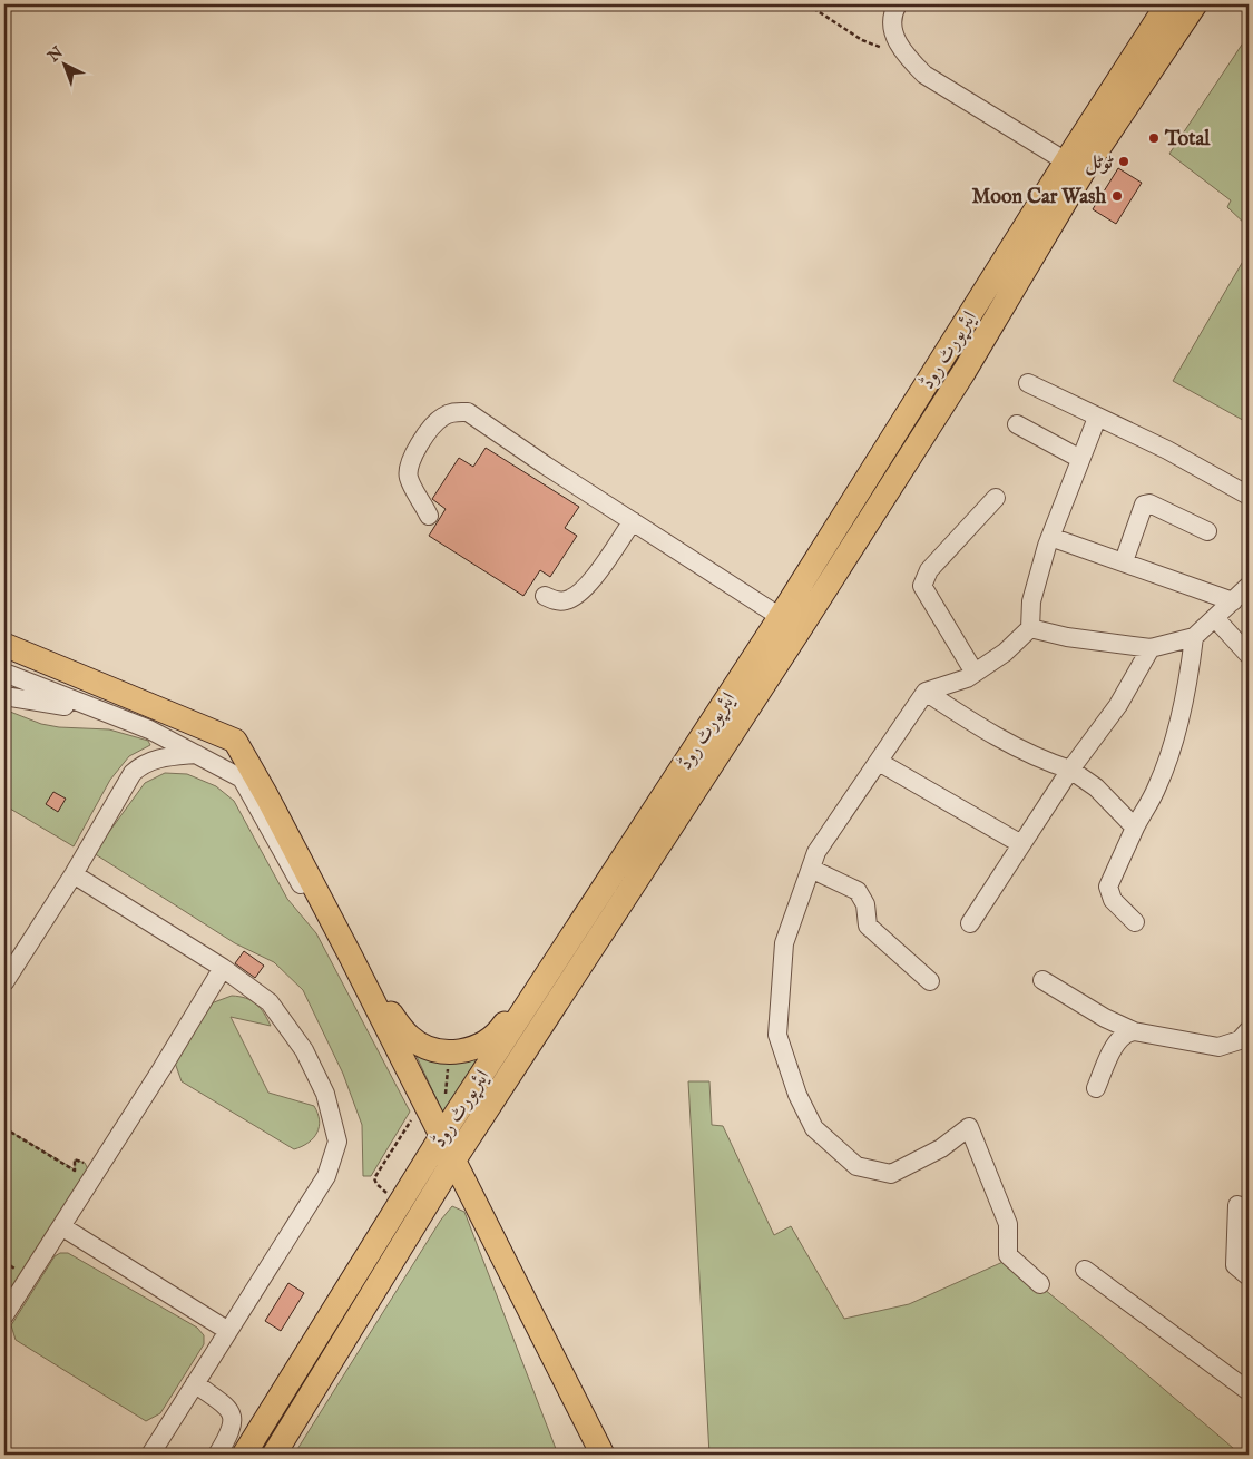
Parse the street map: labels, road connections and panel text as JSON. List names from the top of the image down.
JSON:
{
  "streets": {
    "main road": ["ایئرپورٹ روڈ"]
  },
  "places": ["Total", "ٹوٹل", "Moon Car Wash"],
  "north": "top left"
}
